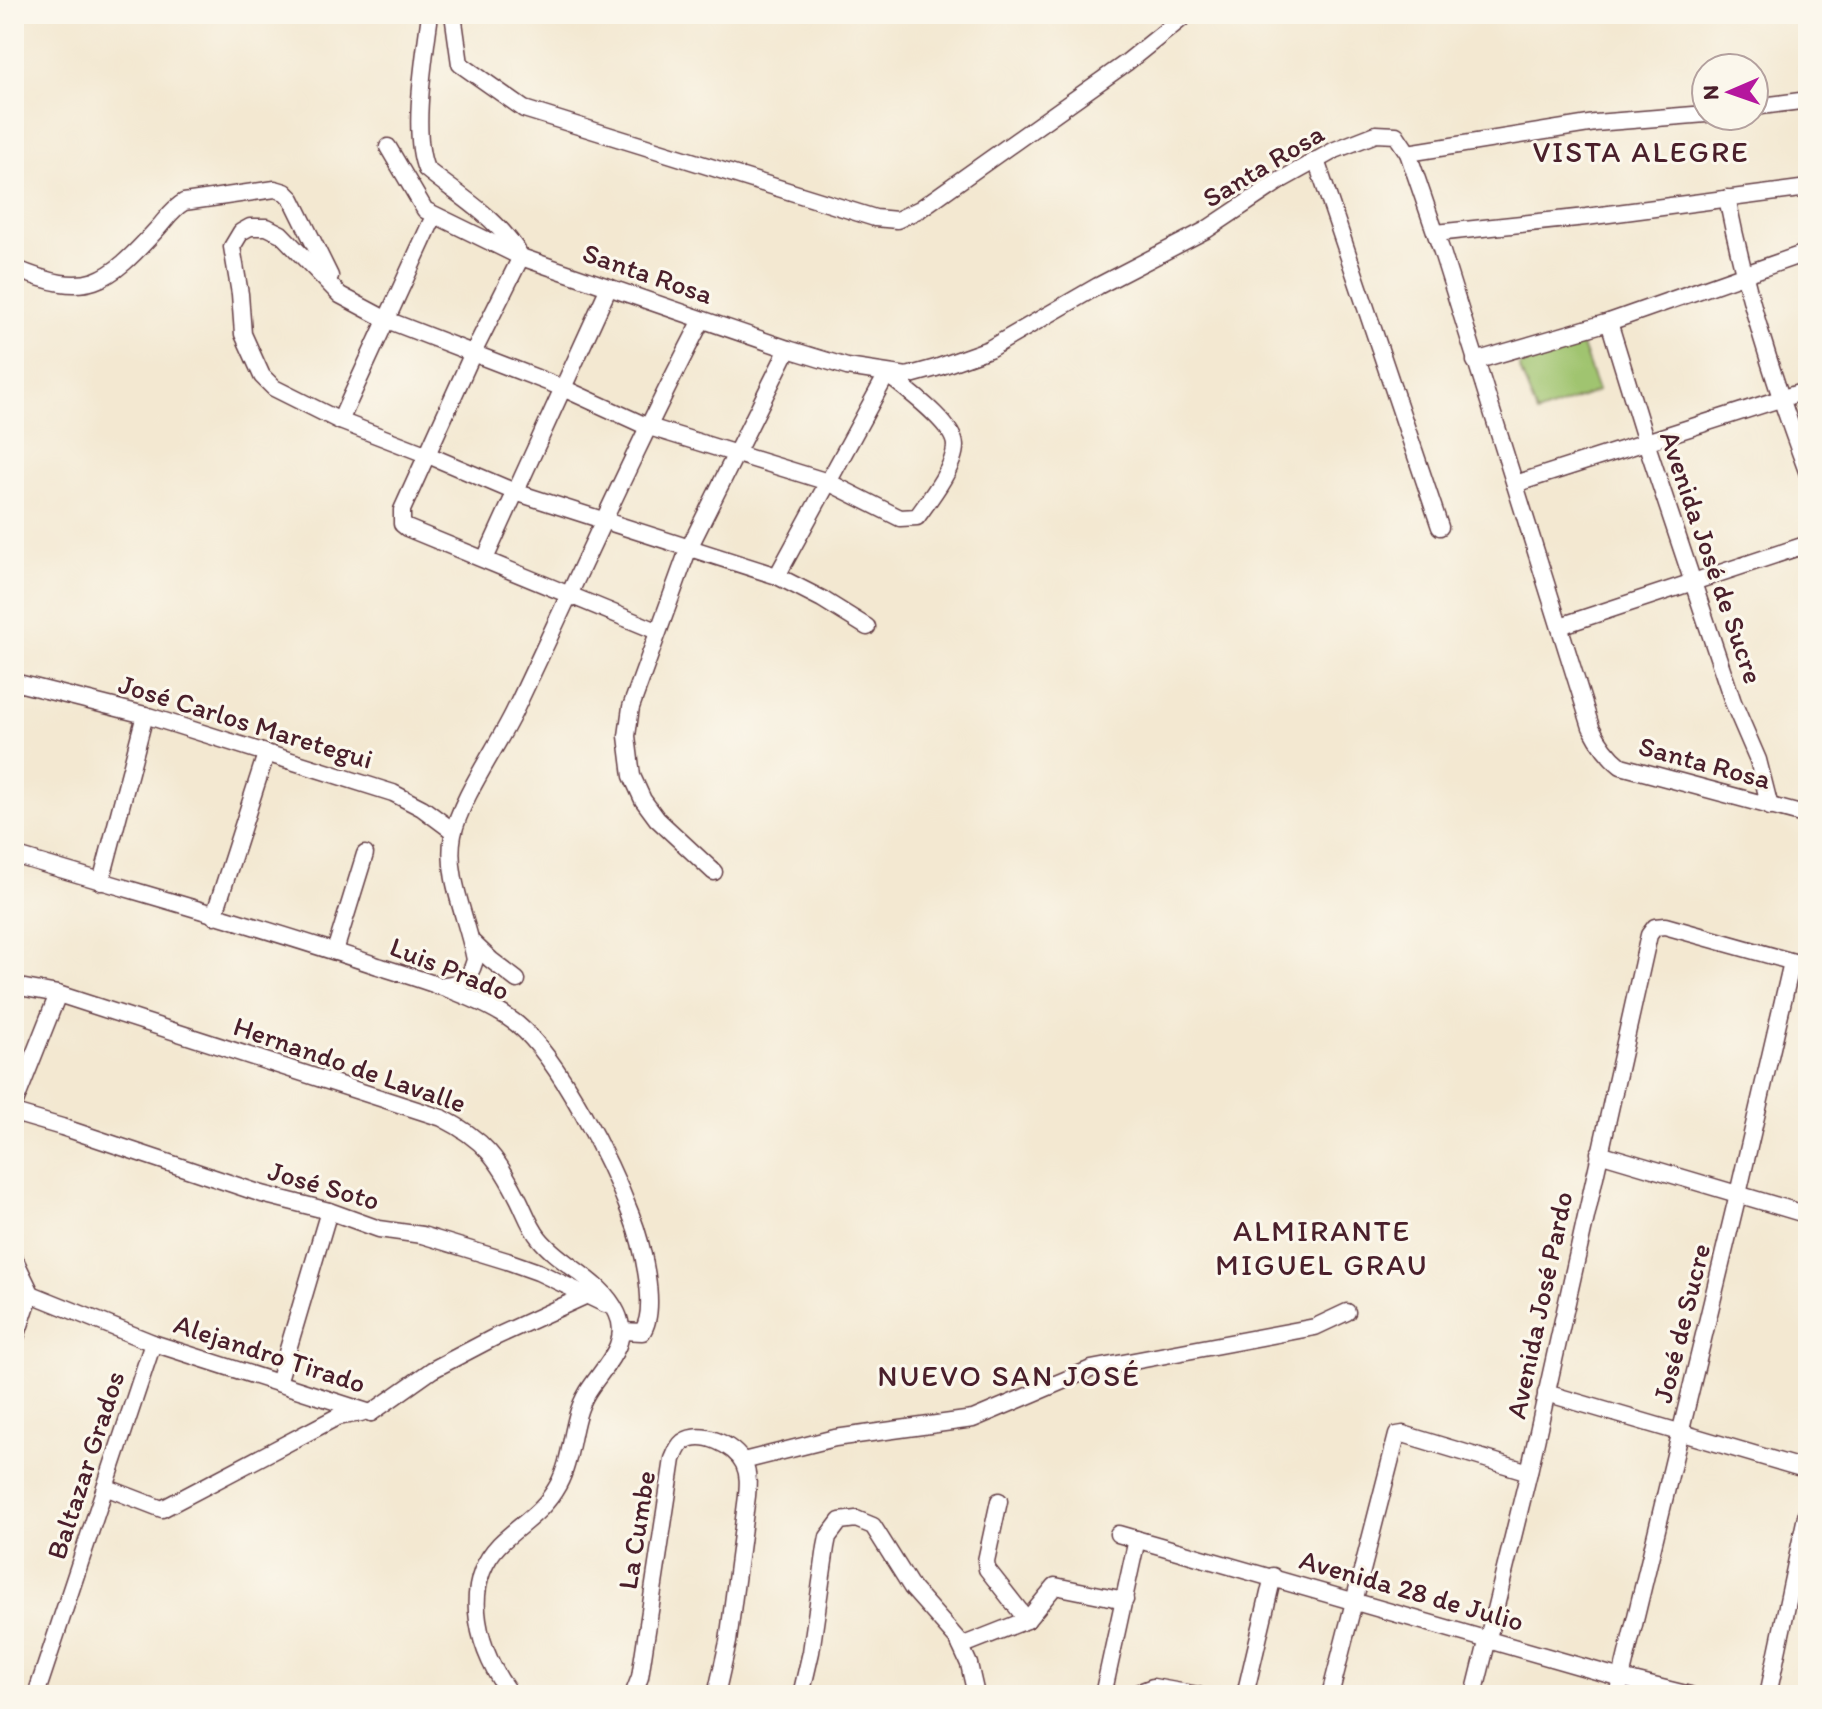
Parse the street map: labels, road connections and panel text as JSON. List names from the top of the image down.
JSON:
{
  "streets": {
    "street": [
      "Santa Rosa",
      "Avenida José de Sucre",
      "José Carlos Maretegui",
      "Luis Prado",
      "Hernando de Lavalle",
      "José Soto",
      "Avenida José Pardo",
      "José de Sucre",
      "Alejandro Tirado",
      "Baltazar Grados",
      "La Cumbe",
      "Avenida 28 de Julio"
    ]
  },
  "crossings": [
    ["Santa Rosa", "Avenida José de Sucre"],
    ["Luis Prado", "Hernando de Lavalle"],
    ["Hernando de Lavalle", "José Soto"],
    ["José Soto", "Alejandro Tirado"],
    ["Avenida José Pardo", "José de Sucre"],
    ["Avenida José Pardo", "Avenida 28 de Julio"],
    ["José de Sucre", "Avenida 28 de Julio"],
    ["Alejandro Tirado", "Baltazar Grados"]
  ],
  "districts": ["VISTA ALEGRE", "ALMIRANTE MIGUEL GRAU", "NUEVO SAN JOSÉ"],
  "north": "left"
}
